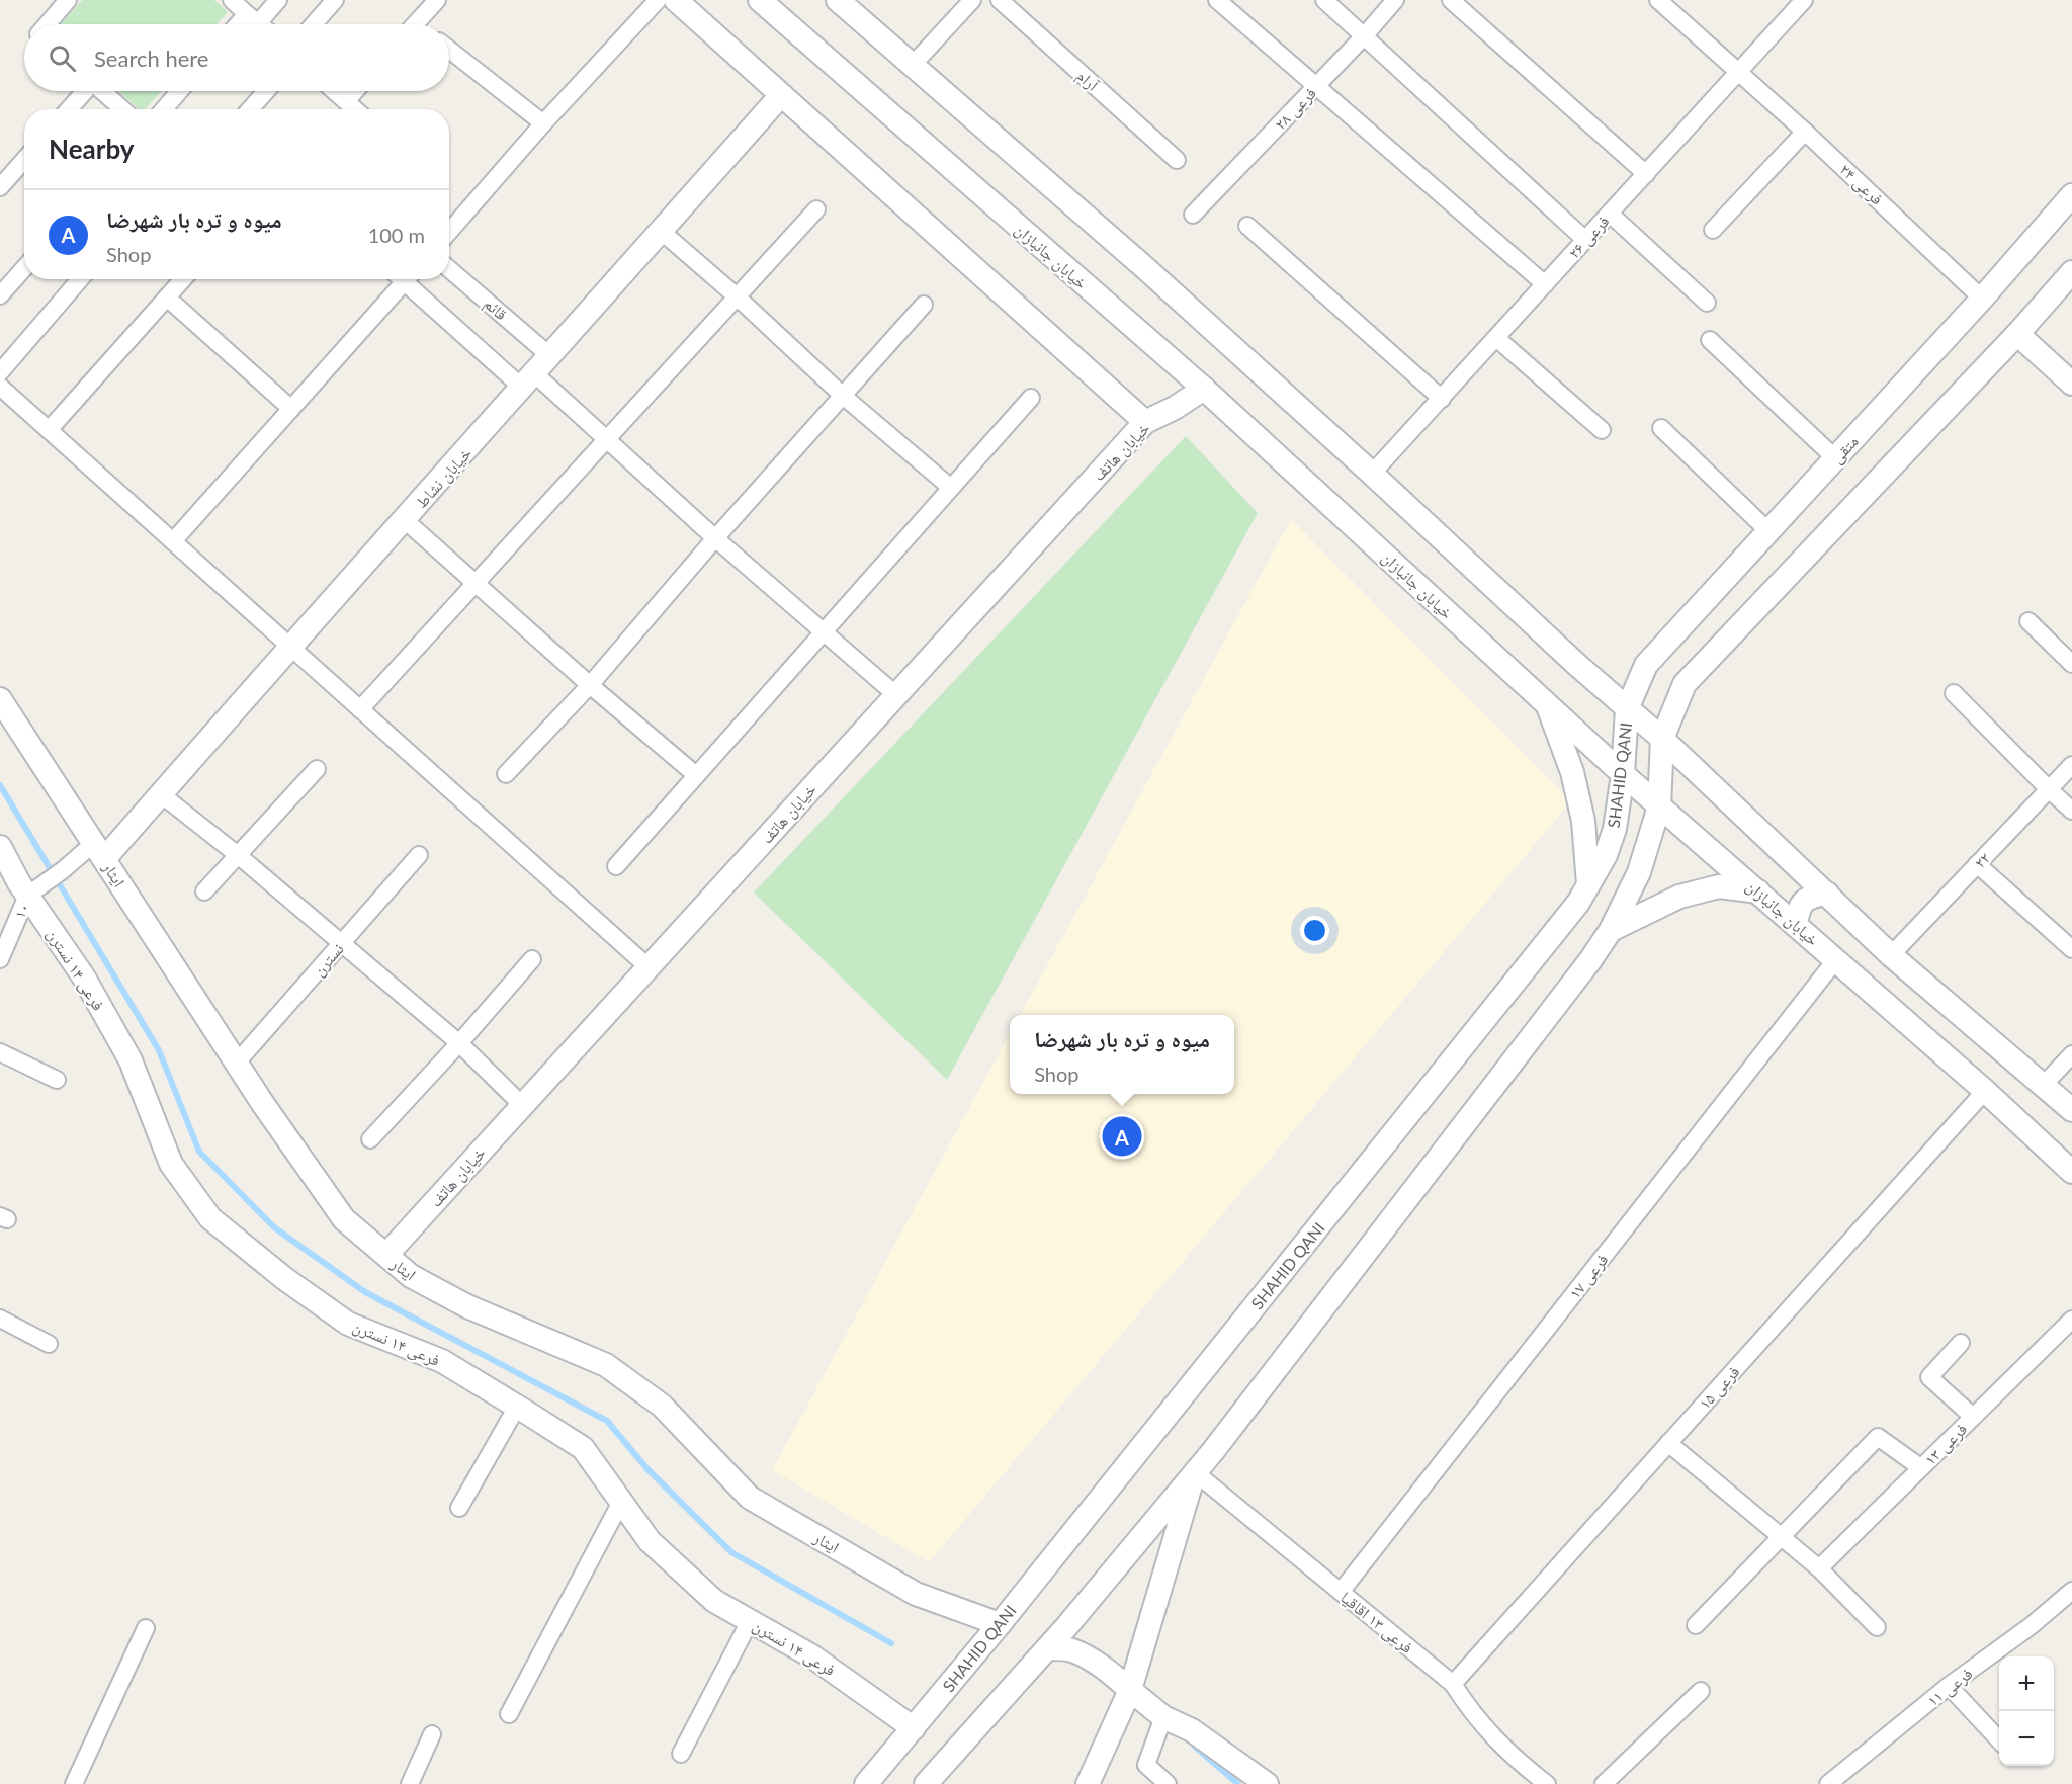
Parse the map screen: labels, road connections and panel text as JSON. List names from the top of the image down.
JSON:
{
  "streets": {
    "street": [
      "آرام",
      "فرعی ۲۸",
      "فرعی ۲۴",
      "فرعی ۲۶",
      "خیابان جانبازان",
      "قائم",
      "متقی",
      "خیابان هاتف",
      "خیابان نشاط",
      "SHAHID QANI",
      "۲۲",
      "ایثار",
      "۱۰",
      "نسترن",
      "فرعی ۱۴ نسترن",
      "فرعی ۱۷",
      "فرعی ۱۵",
      "فرعی ۱۳",
      "فرعی ۱۳ اقاقیا",
      "فرعی ۱۱"
    ]
  },
  "crossings": [
    ["فرعی ۲۴", "فرعی ۲۶"],
    ["فرعی ۲۴", "متقی"],
    ["خیابان جانبازان", "خیابان هاتف"],
    ["خیابان جانبازان", "SHAHID QANI"],
    ["خیابان جانبازان", "فرعی ۱۷"],
    ["خیابان جانبازان", "فرعی ۱۵"],
    ["قائم", "خیابان نشاط"],
    ["متقی", "SHAHID QANI"],
    ["خیابان هاتف", "ایثار"],
    ["خیابان نشاط", "ایثار"],
    ["SHAHID QANI", "ایثار"],
    ["SHAHID QANI", "فرعی ۱۴ نسترن"],
    ["ایثار", "نسترن"],
    ["۱۰", "فرعی ۱۴ نسترن"],
    ["فرعی ۱۷", "فرعی ۱۳ اقاقیا"],
    ["فرعی ۱۵", "فرعی ۱۳ اقاقیا"]
  ],
  "page": {
    "search": "Search here",
    "heading": "Nearby",
    "list": [
      {
        "mark": "A",
        "name": "میوه و تره بار شهرضا",
        "note": "Shop",
        "value": "100 m"
      }
    ],
    "popup": ["میوه و تره بار شهرضا", "Shop"],
    "pins": "A",
    "map_buttons": ["+", "−"]
  }
}
